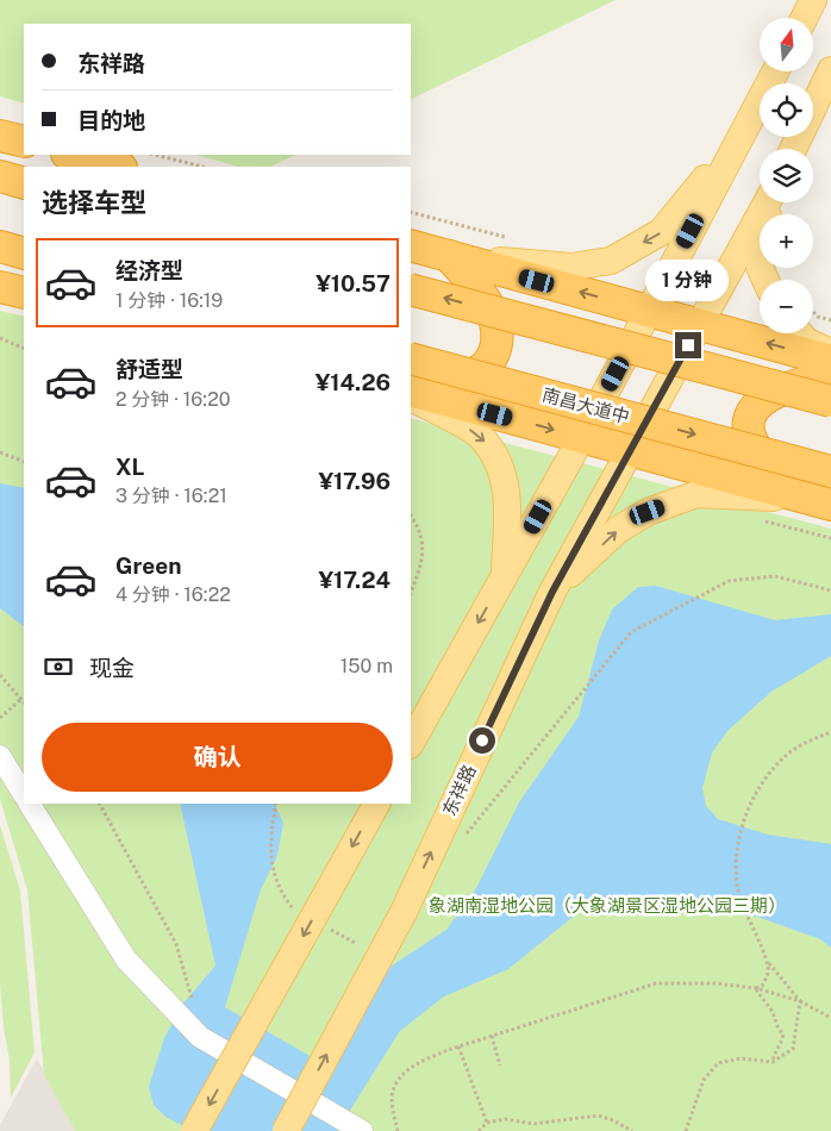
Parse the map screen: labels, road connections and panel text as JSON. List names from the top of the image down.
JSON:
{
  "streets": {
    "highway": ["南昌大道中"],
    "main road": ["东祥路"]
  },
  "parks": ["象湖南湿地公园（大象湖景区湿地公园三期）"],
  "north": "top",
  "page": {
    "map_buttons": ["+", "−"],
    "banner": ["东祥路", "目的地"],
    "heading": "选择车型",
    "list": [
      {
        "name": "经济型",
        "note": "1 分钟 · 16:19",
        "value": "¥10.57"
      },
      {
        "name": "舒适型",
        "note": "2 分钟 · 16:20",
        "value": "¥14.26"
      },
      {
        "name": "XL",
        "note": "3 分钟 · 16:21",
        "value": "¥17.96"
      },
      {
        "name": "Green",
        "note": "4 分钟 · 16:22",
        "value": "¥17.24"
      }
    ],
    "bubble": "1 分钟",
    "pay": ["现金", "150 m"],
    "buttons": "确认"
  }
}
